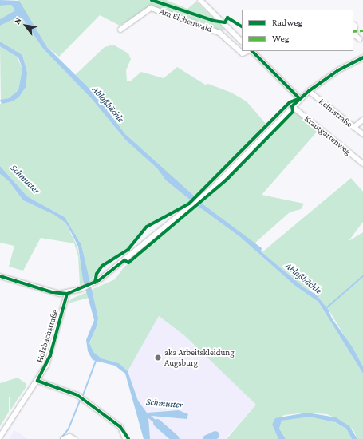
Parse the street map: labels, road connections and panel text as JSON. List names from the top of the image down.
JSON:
{
  "streets": {
    "street": [
      "Am Eichenwald",
      "Keimstraße",
      "Krautgartenweg",
      "Holzbachstraße"
    ]
  },
  "water": ["Ablaßbächle", "Schmutter"],
  "places": ["aka Arbeitskleidung Augsburg"],
  "legend": ["Radweg", "Weg"],
  "north": "top left"
}
